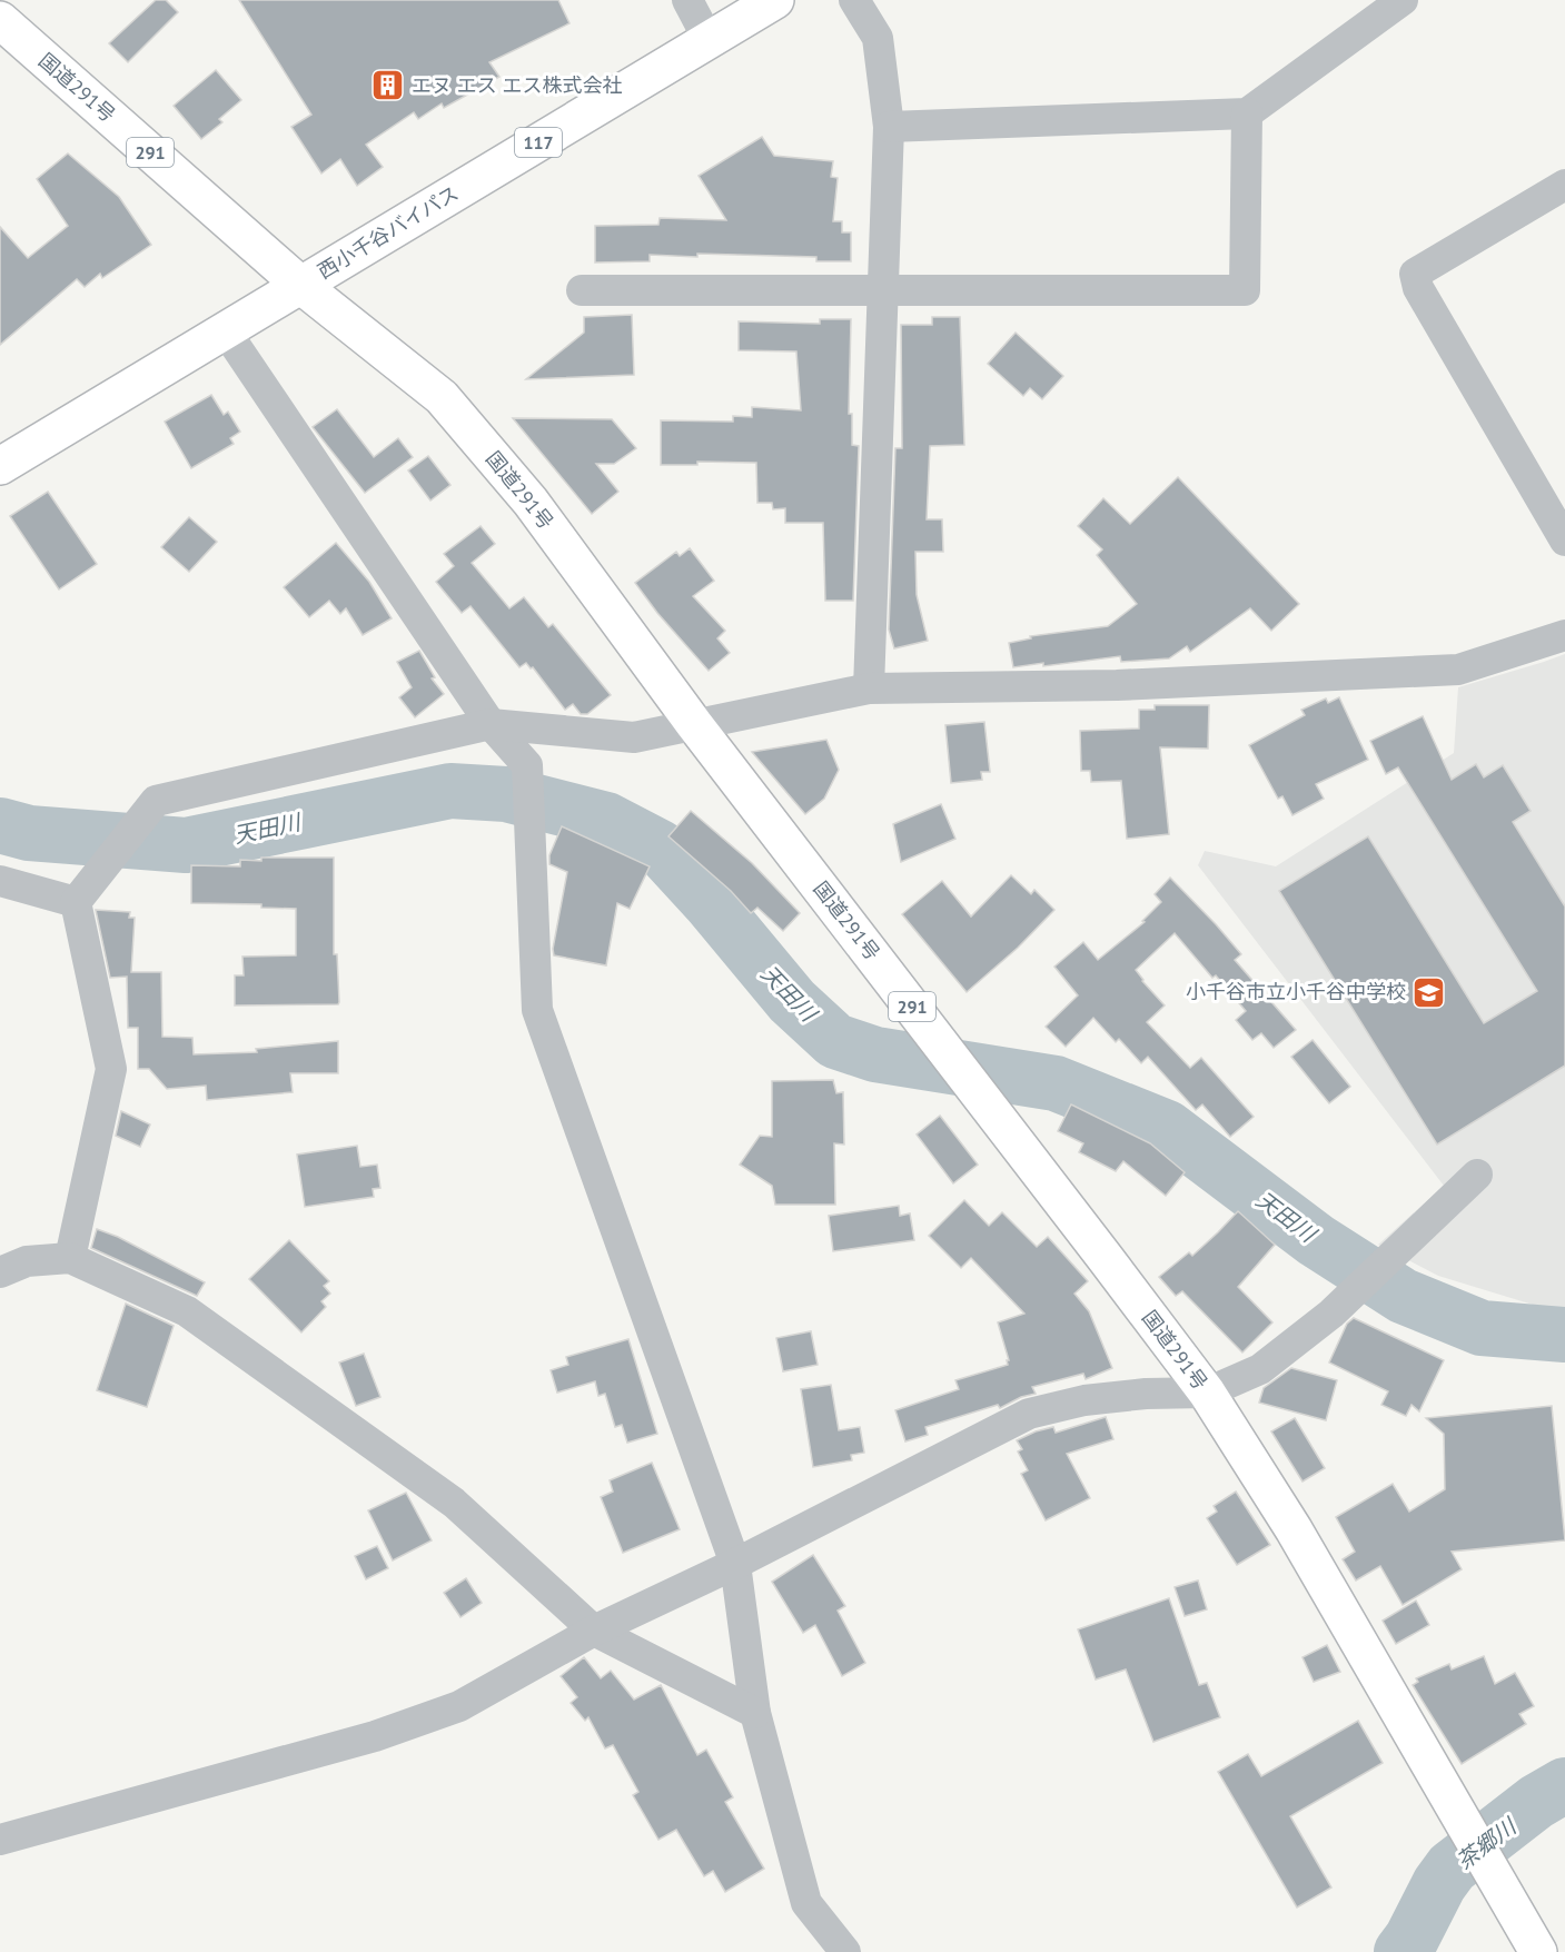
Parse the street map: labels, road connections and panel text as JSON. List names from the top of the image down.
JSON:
{
  "streets": {
    "highway": [
      "国道291号",
      "117",
      "291",
      "西小千谷バイパス"
    ]
  },
  "crossings": [
    ["国道291号", "西小千谷バイパス"]
  ],
  "water": ["天田川", "茶郷川"],
  "places": {
    "building": ["エヌ エス エス株式会社"],
    "school or university": ["小千谷市立小千谷中学校"]
  }
}
